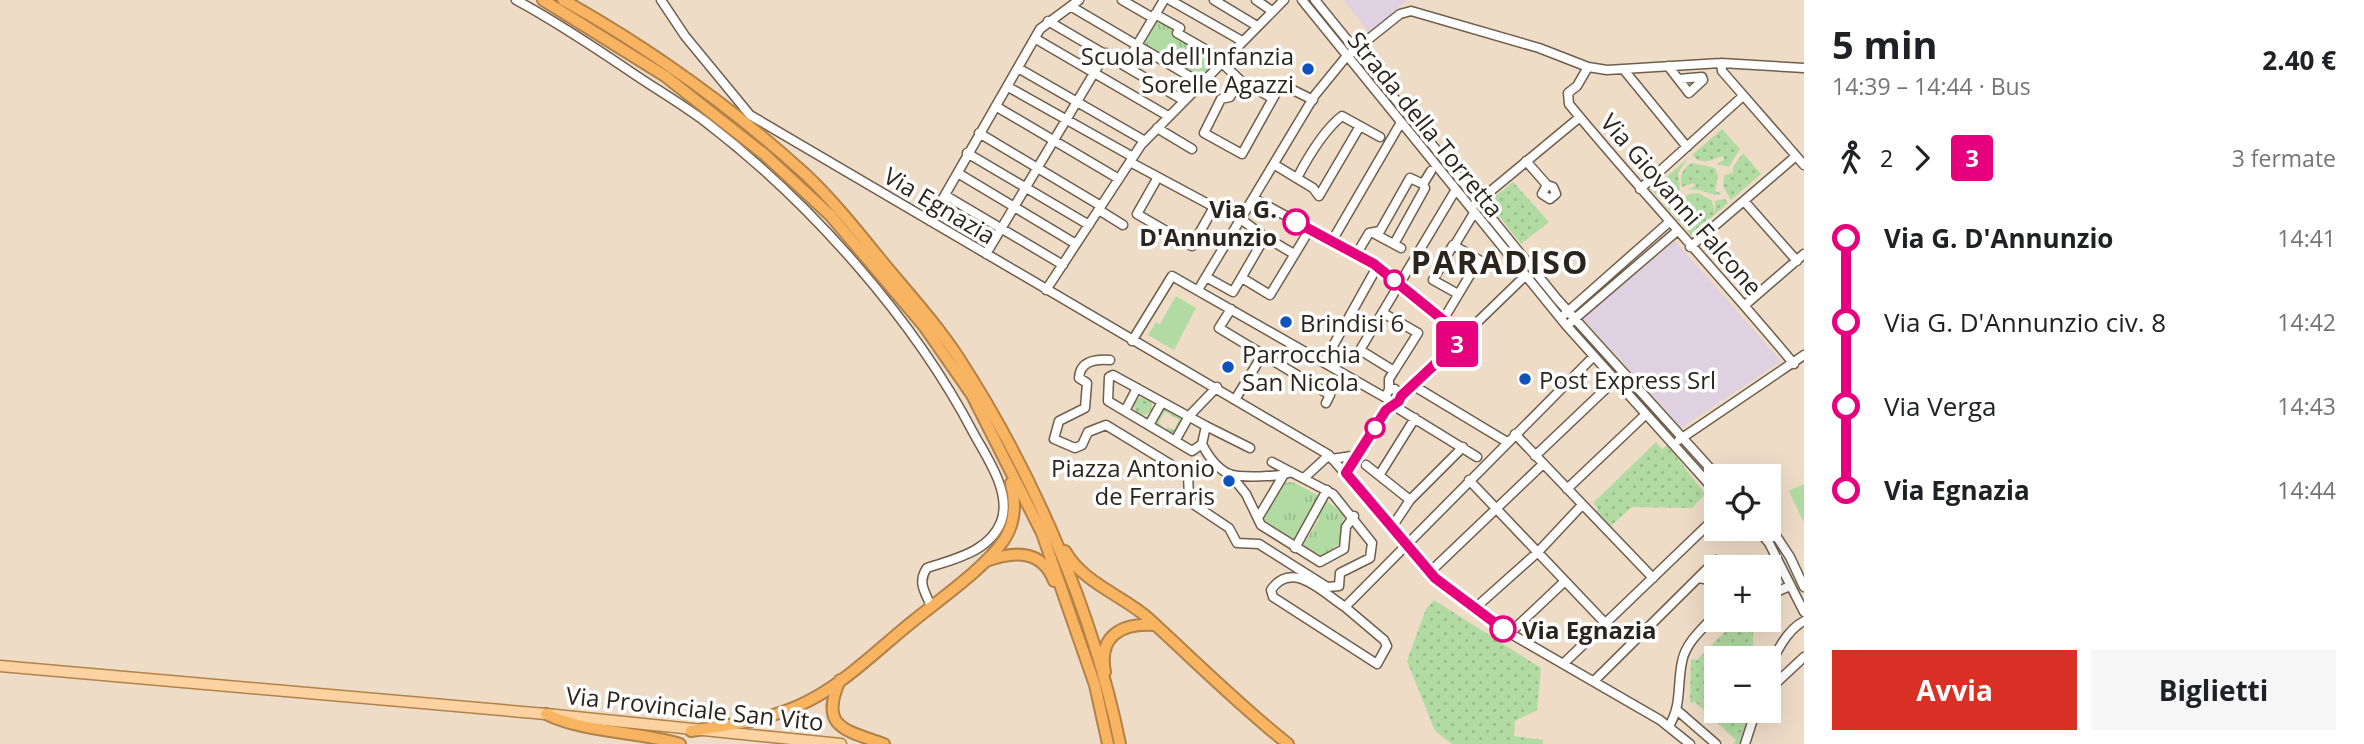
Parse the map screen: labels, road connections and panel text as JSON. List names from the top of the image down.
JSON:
{
  "streets": {
    "main road": ["Via Provinciale San Vito"],
    "street": ["Strada della Torretta", "Via Giovanni Falcone", "Via Egnazia"]
  },
  "districts": ["PARADISO"],
  "places": [
    "Scuola dell'Infanzia Sorelle Agazzi",
    "Via G. D'Annunzio",
    "Brindisi 6",
    "Parrocchia San Nicola",
    "Post Express Srl",
    "Piazza Antonio de Ferraris",
    "Via Egnazia"
  ],
  "lines": ["bus line 3"],
  "page": {
    "on_map": "3",
    "heading": ["5 min", "14:39 – 14:44 · Bus", "2.40 €"],
    "legs": ["2", "3", "3 fermate"],
    "list": [
      {
        "name": "Via G. D'Annunzio",
        "value": "14:41"
      },
      {
        "name": "Via G. D'Annunzio civ. 8",
        "value": "14:42"
      },
      {
        "name": "Via Verga",
        "value": "14:43"
      },
      {
        "name": "Via Egnazia",
        "value": "14:44"
      }
    ],
    "map_buttons": ["+", "−"],
    "buttons": ["Avvia", "Biglietti"]
  }
}
